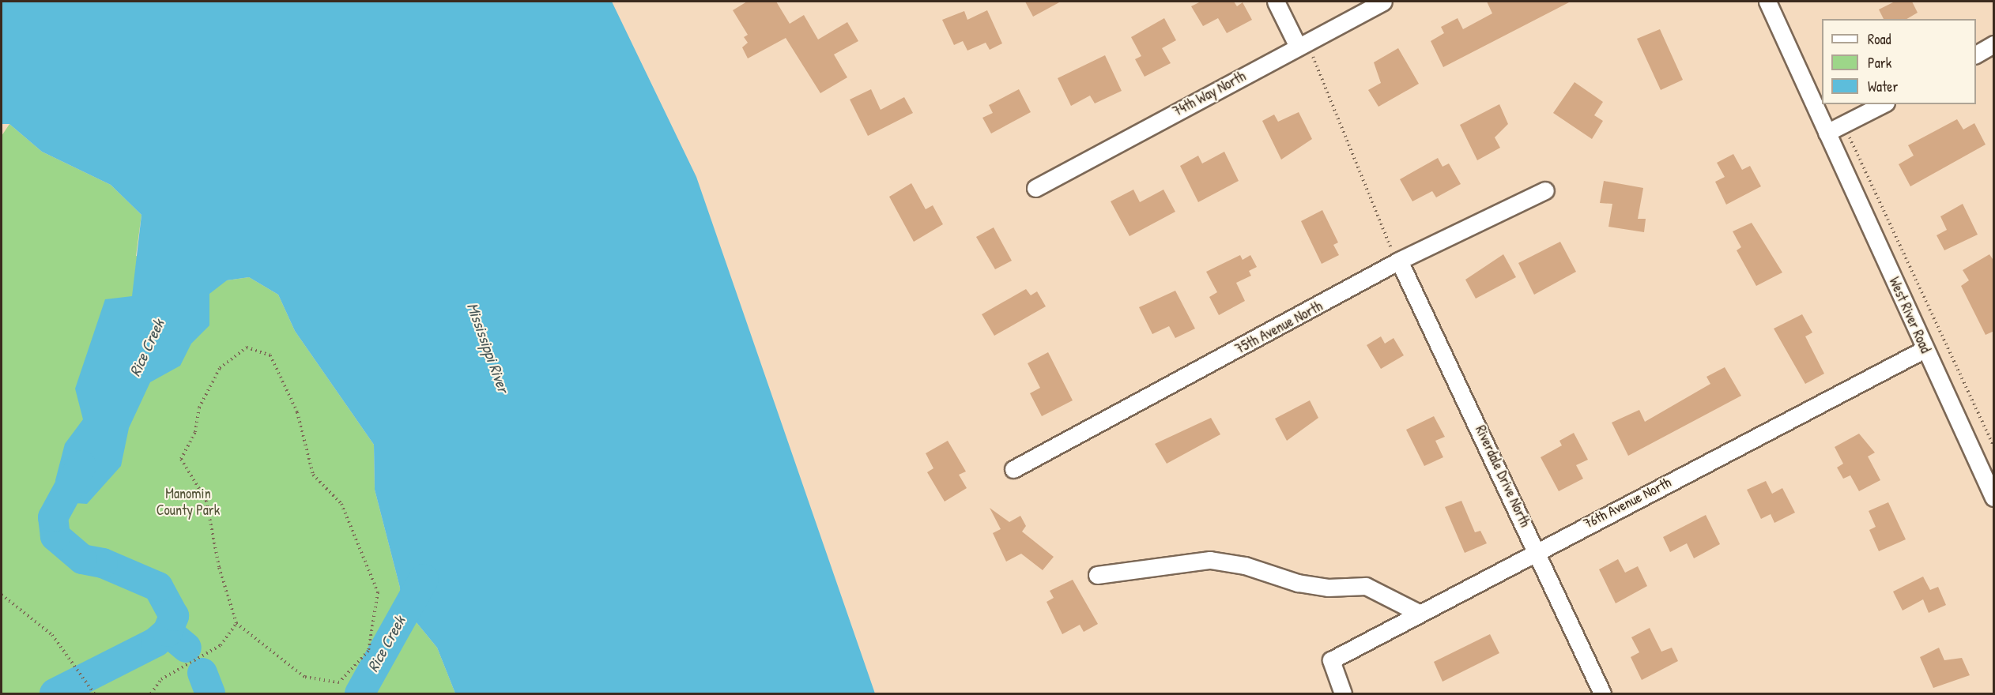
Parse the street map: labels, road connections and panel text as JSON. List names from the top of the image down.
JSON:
{
  "streets": {
    "street": [
      "74th Way North",
      "West River Road",
      "75th Avenue North",
      "Riverdale Drive North",
      "76th Avenue North"
    ]
  },
  "crossings": [
    ["West River Road", "76th Avenue North"],
    ["75th Avenue North", "Riverdale Drive North"],
    ["Riverdale Drive North", "76th Avenue North"]
  ],
  "water": ["Rice Creek", "Mississippi River"],
  "parks": ["Manomin County Park"],
  "legend": ["Road", "Park", "Water"]
}
